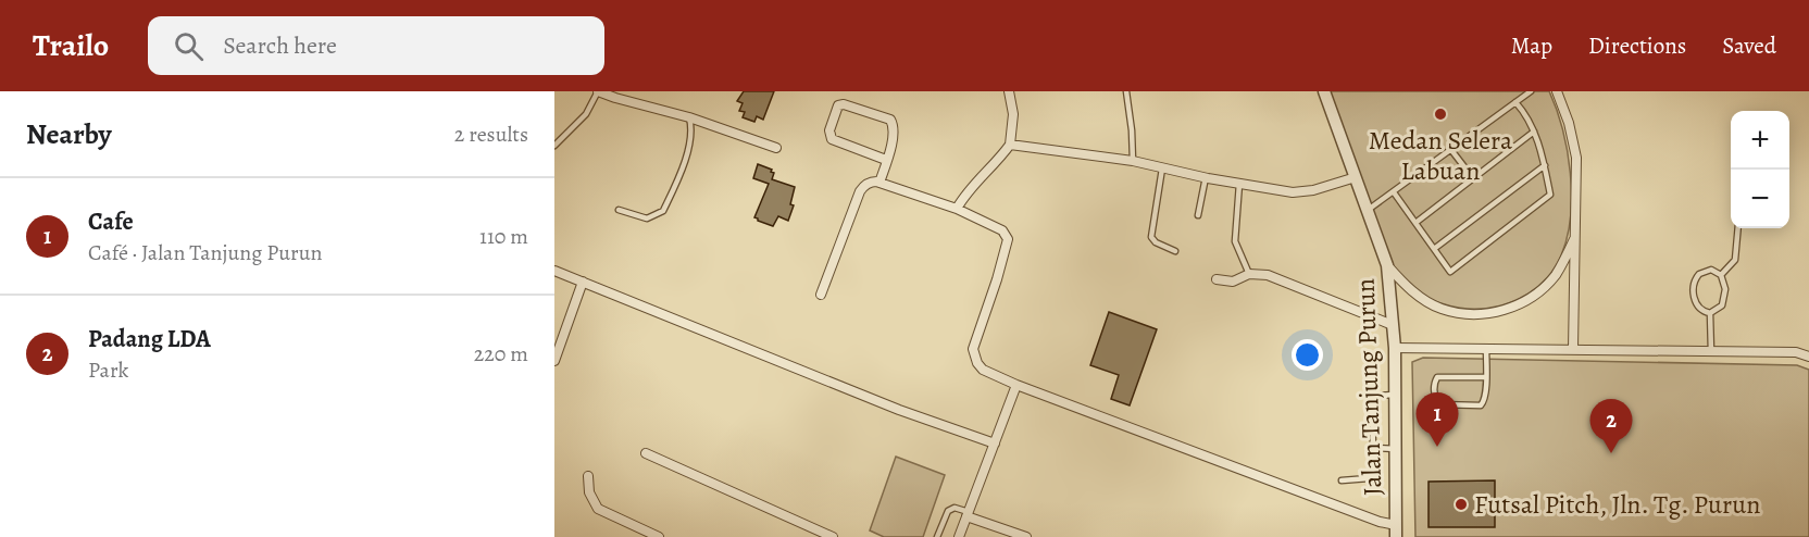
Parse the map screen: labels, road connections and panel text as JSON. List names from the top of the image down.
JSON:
{
  "streets": {
    "street": ["Jalan Tanjung Purun"]
  },
  "places": ["Medan Selera Labuan", "Futsal Pitch, Jln. Tg. Purun"],
  "page": {
    "header": "Trailo",
    "search": "Search here",
    "nav": ["Map", "Directions", "Saved"],
    "heading": ["Nearby", "2 results"],
    "map_buttons": ["+", "−"],
    "list": [
      {
        "mark": "1",
        "name": "Cafe",
        "note": "Café · Jalan Tanjung Purun",
        "value": "110 m"
      },
      {
        "mark": "2",
        "name": "Padang LDA",
        "note": "Park",
        "value": "220 m"
      }
    ],
    "pins": ["1", "2"]
  }
}
